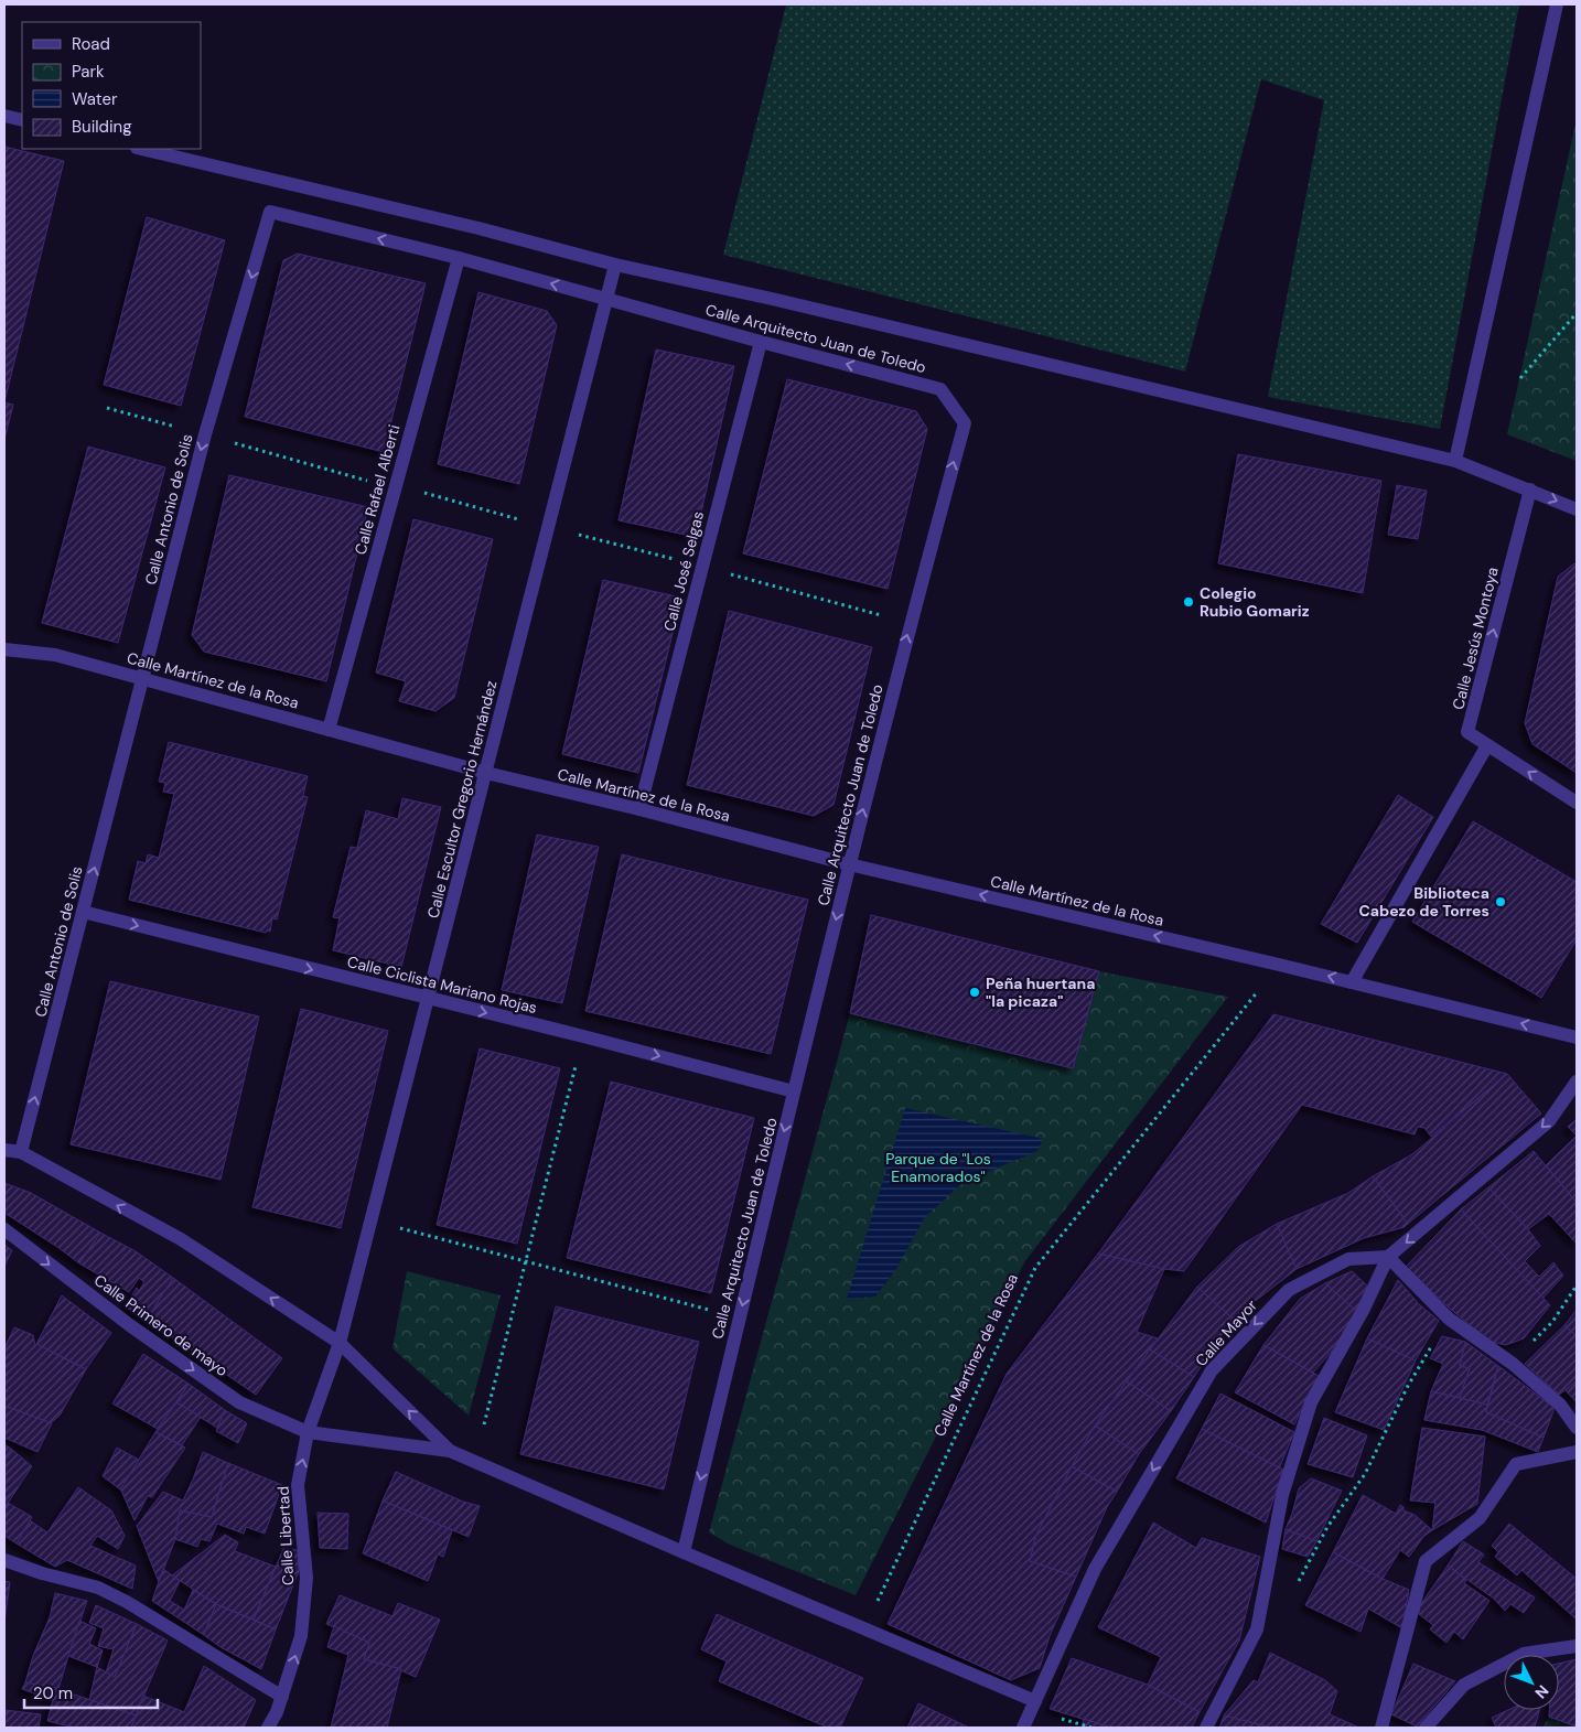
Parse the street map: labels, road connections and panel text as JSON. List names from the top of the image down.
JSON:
{
  "streets": {
    "street": [
      "Calle Arquitecto Juan de Toledo",
      "Calle Rafael Alberti",
      "Calle Antonio de Solis",
      "Calle José Selgas",
      "Calle Jesús Montoya",
      "Calle Martínez de la Rosa",
      "Calle Escultor Gregorio Hernández",
      "Calle Ciclista Mariano Rojas",
      "Calle Primero de mayo",
      "Calle Mayor",
      "Calle Libertad"
    ]
  },
  "crossings": [
    ["Calle Arquitecto Juan de Toledo", "Calle Antonio de Solis"],
    ["Calle Arquitecto Juan de Toledo", "Calle José Selgas"],
    ["Calle Arquitecto Juan de Toledo", "Calle Martínez de la Rosa"],
    ["Calle Arquitecto Juan de Toledo", "Calle Escultor Gregorio Hernández"],
    ["Calle Arquitecto Juan de Toledo", "Calle Ciclista Mariano Rojas"],
    ["Calle Rafael Alberti", "Calle Antonio de Solis"],
    ["Calle Rafael Alberti", "Calle Martínez de la Rosa"],
    ["Calle Antonio de Solis", "Calle Martínez de la Rosa"],
    ["Calle Antonio de Solis", "Calle Escultor Gregorio Hernández"],
    ["Calle Antonio de Solis", "Calle Ciclista Mariano Rojas"],
    ["Calle José Selgas", "Calle Martínez de la Rosa"],
    ["Calle Martínez de la Rosa", "Calle Escultor Gregorio Hernández"],
    ["Calle Escultor Gregorio Hernández", "Calle Ciclista Mariano Rojas"],
    ["Calle Escultor Gregorio Hernández", "Calle Libertad"],
    ["Calle Primero de mayo", "Calle Libertad"]
  ],
  "one_way": ["Calle Jesús Montoya", "Calle Ciclista Mariano Rojas", "Calle Libertad"],
  "parks": ["Parque de \"Los Enamorados\""],
  "places": ["Colegio Rubio Gomariz", "Biblioteca Cabezo de Torres", "Peña huertana \"la picaza\""],
  "legend": [
    "Road",
    "Park",
    "Water",
    "Building"
  ],
  "scale_bar": "20 m",
  "north": "bottom right"
}
